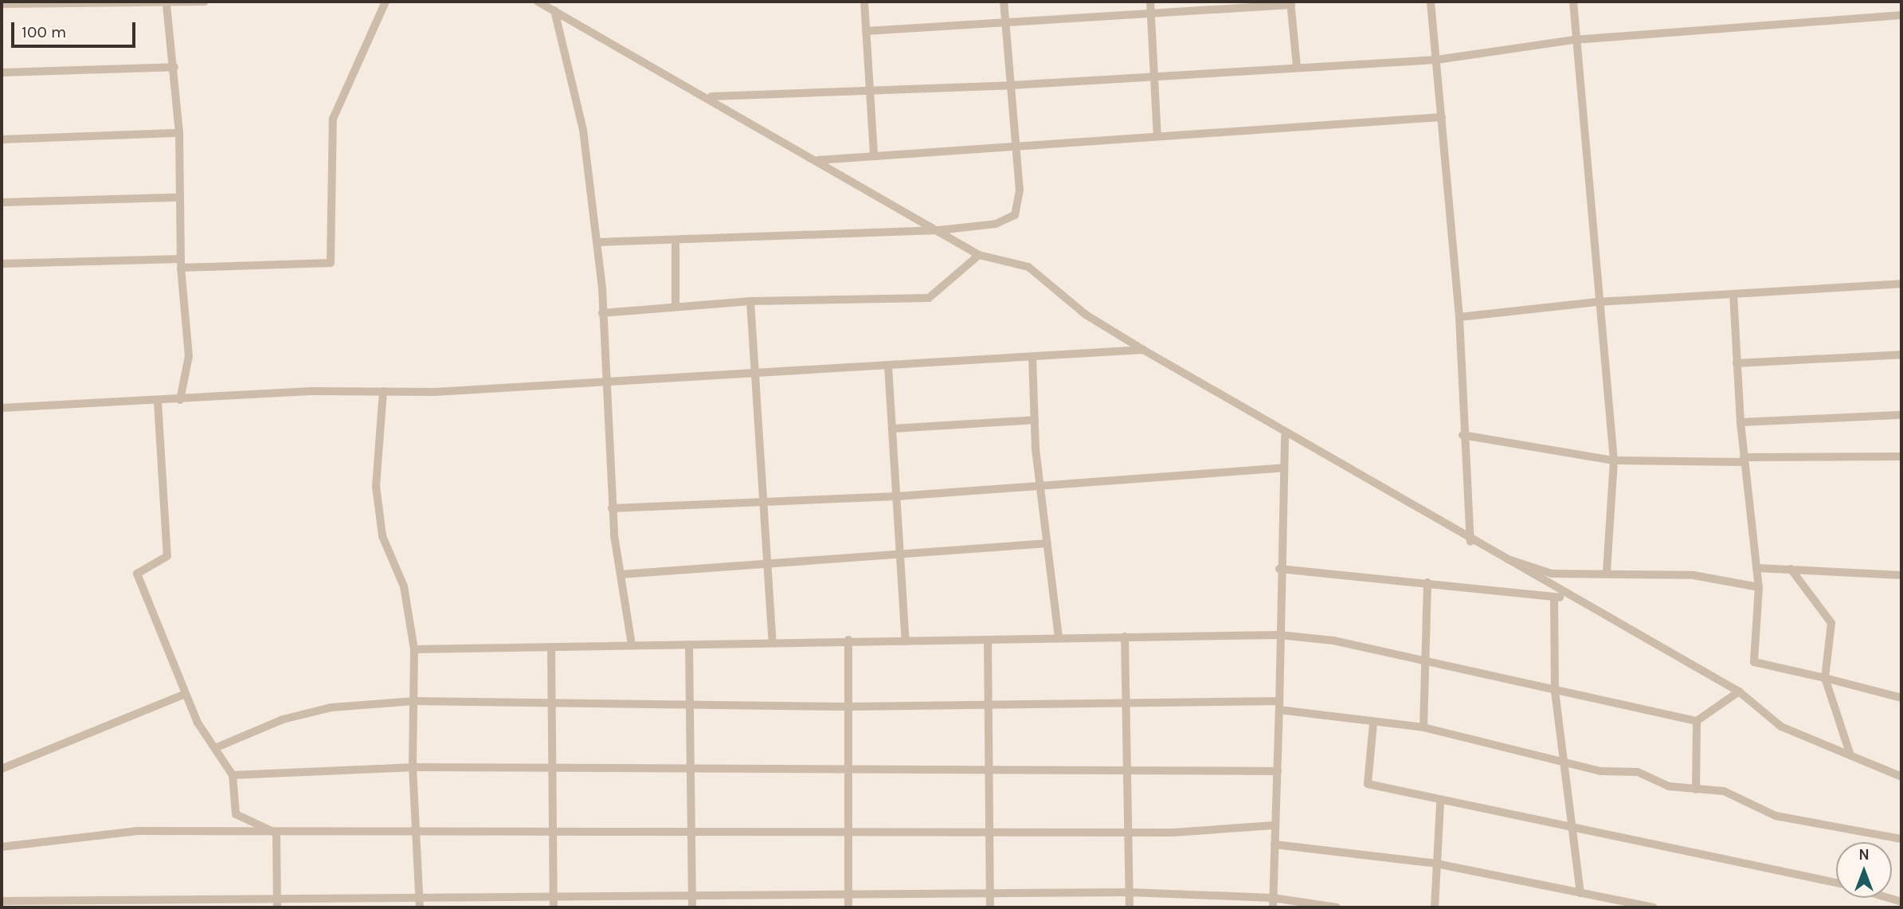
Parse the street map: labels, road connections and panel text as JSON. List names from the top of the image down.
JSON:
{
  "scale_bar": "100 m",
  "north": "top"
}
